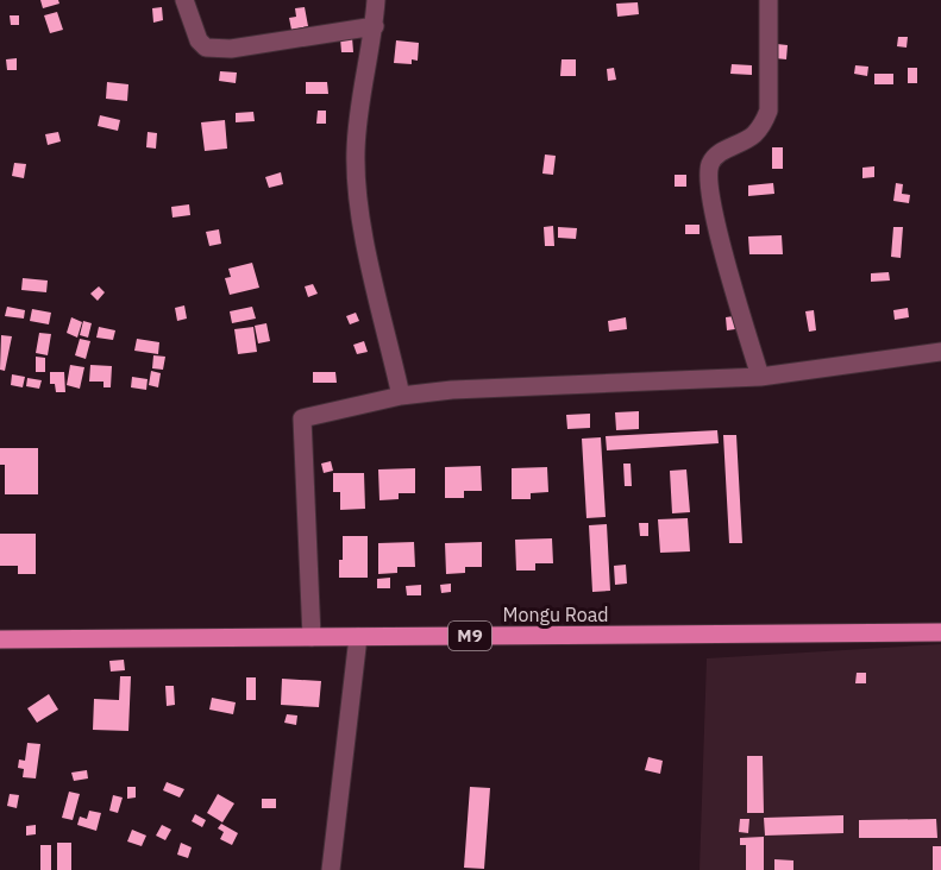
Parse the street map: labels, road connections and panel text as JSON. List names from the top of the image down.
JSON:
{
  "streets": {
    "main road": ["Mongu Road", "M9"]
  }
}
